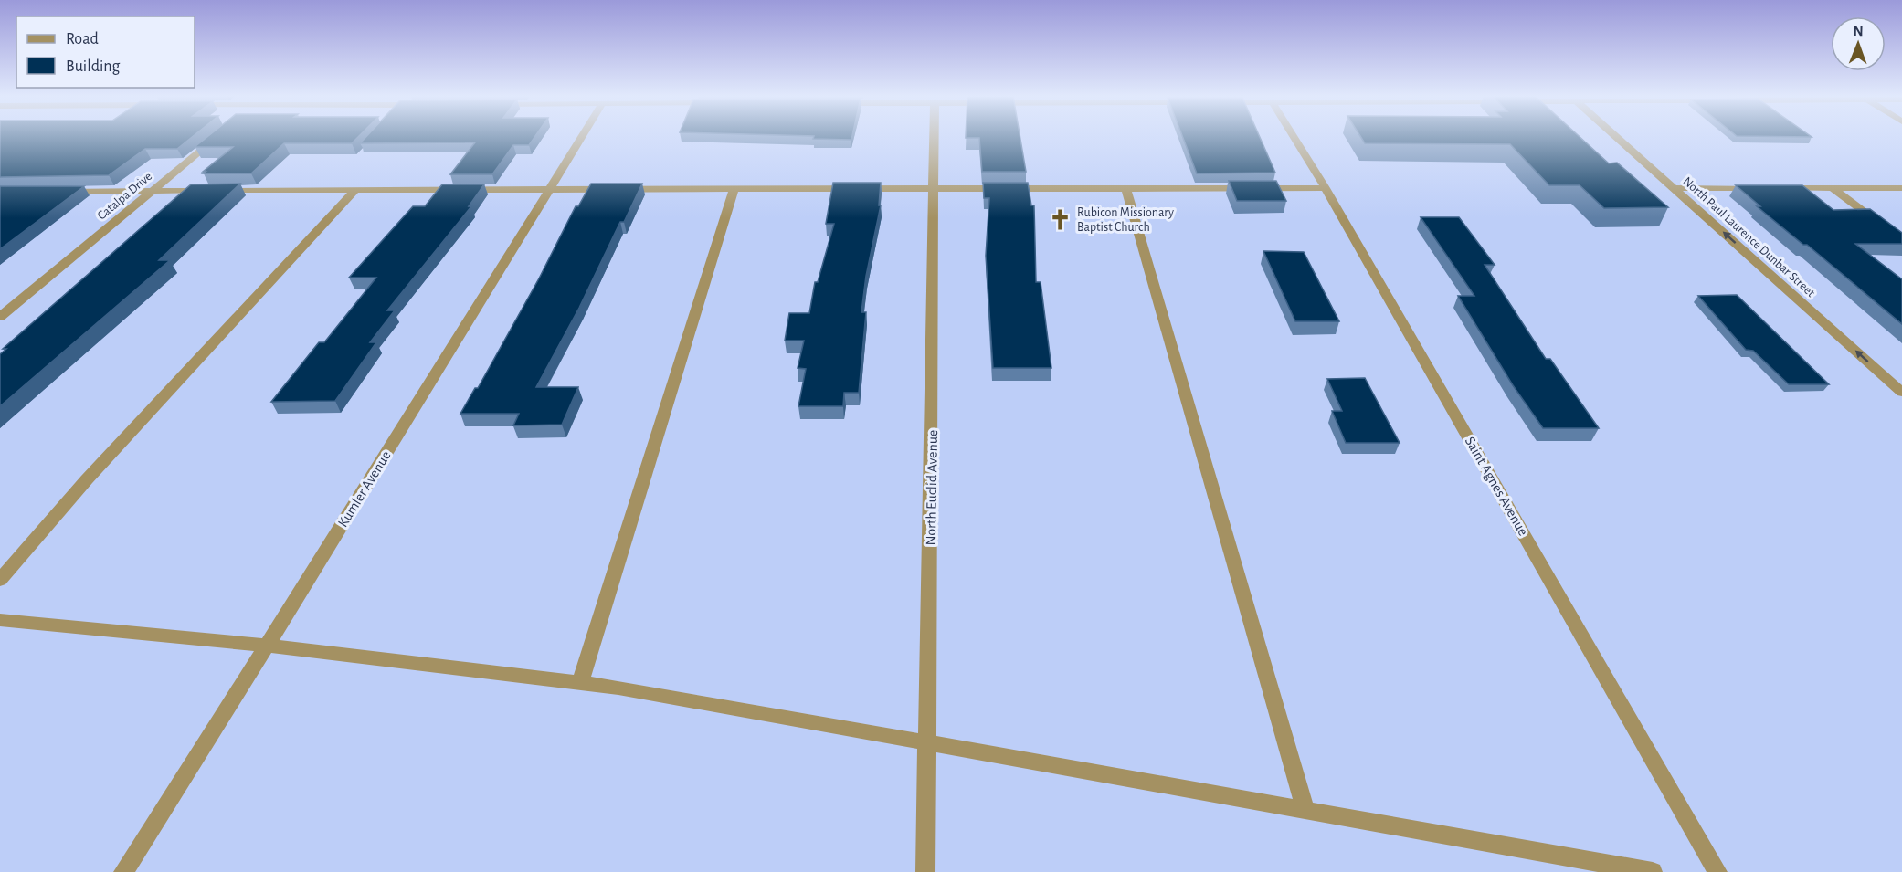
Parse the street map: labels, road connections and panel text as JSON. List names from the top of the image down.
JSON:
{
  "streets": {
    "street": [
      "Catalpa Drive",
      "North Paul Laurence Dunbar Street",
      "Saint Agnes Avenue",
      "North Euclid Avenue",
      "Kumler Avenue"
    ]
  },
  "one_way": ["North Paul Laurence Dunbar Street"],
  "places": {
    "church": ["Rubicon Missionary Baptist Church"]
  },
  "legend": ["Road", "Building"],
  "north": "top"
}
